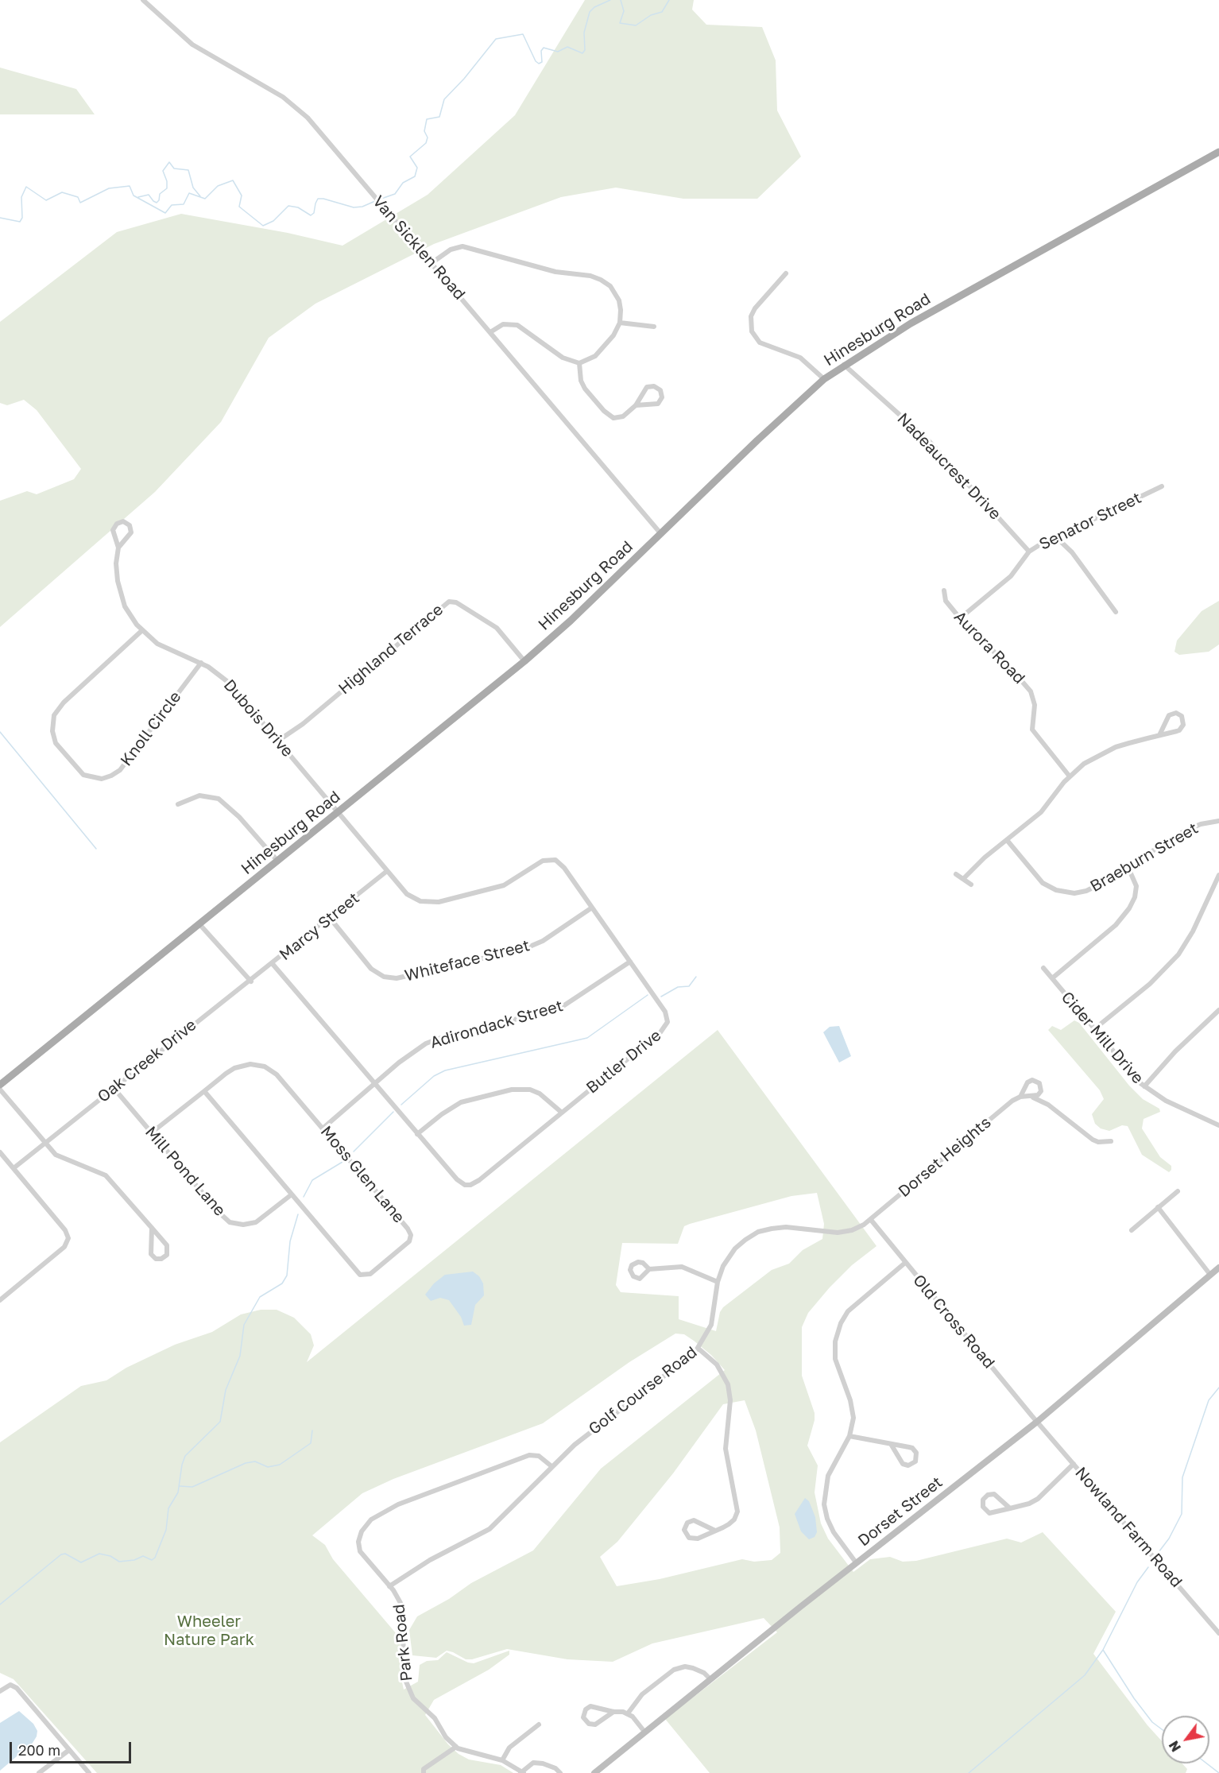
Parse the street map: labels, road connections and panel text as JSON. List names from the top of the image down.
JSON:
{
  "streets": {
    "main road": ["Hinesburg Road"],
    "street": [
      "Van Sicklen Road",
      "Nadeaucrest Drive",
      "Senator Street",
      "Aurora Road",
      "Highland Terrace",
      "Dubois Drive",
      "Knoll Circle",
      "Braeburn Street",
      "Marcy Street",
      "Whiteface Street",
      "Adirondack Street",
      "Cider Mill Drive",
      "Oak Creek Drive",
      "Butler Drive",
      "Dorset Heights",
      "Mill Pond Lane",
      "Moss Glen Lane",
      "Old Cross Road",
      "Golf Course Road",
      "Dorset Street",
      "Nowland Farm Road",
      "Park Road"
    ]
  },
  "crossings": [
    ["Van Sicklen Road", "Hinesburg Road"],
    ["Hinesburg Road", "Nadeaucrest Drive"],
    ["Hinesburg Road", "Highland Terrace"],
    ["Hinesburg Road", "Dubois Drive"],
    ["Hinesburg Road", "Butler Drive"],
    ["Nadeaucrest Drive", "Senator Street"],
    ["Senator Street", "Aurora Road"],
    ["Highland Terrace", "Dubois Drive"],
    ["Dubois Drive", "Knoll Circle"],
    ["Dubois Drive", "Butler Drive"],
    ["Marcy Street", "Whiteface Street"],
    ["Marcy Street", "Oak Creek Drive"],
    ["Marcy Street", "Butler Drive"],
    ["Whiteface Street", "Butler Drive"],
    ["Adirondack Street", "Butler Drive"],
    ["Adirondack Street", "Moss Glen Lane"],
    ["Oak Creek Drive", "Mill Pond Lane"],
    ["Dorset Heights", "Old Cross Road"],
    ["Dorset Heights", "Golf Course Road"],
    ["Mill Pond Lane", "Moss Glen Lane"],
    ["Old Cross Road", "Golf Course Road"],
    ["Old Cross Road", "Dorset Street"],
    ["Old Cross Road", "Nowland Farm Road"],
    ["Golf Course Road", "Park Road"],
    ["Dorset Street", "Nowland Farm Road"]
  ],
  "parks": ["Wheeler Nature Park"],
  "scale_bar": "200 m",
  "north": "bottom left"
}
